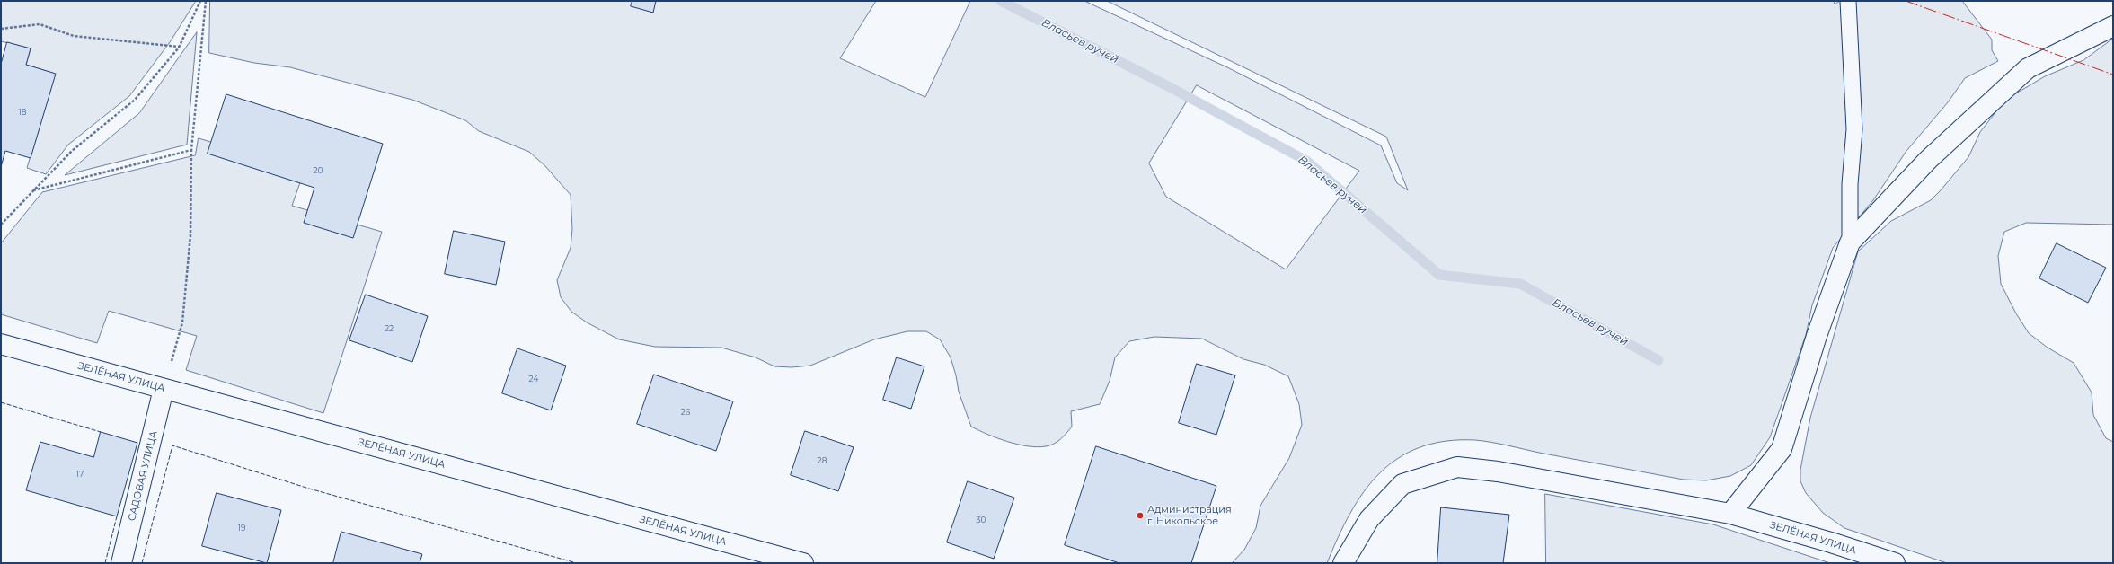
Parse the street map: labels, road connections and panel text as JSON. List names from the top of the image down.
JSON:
{
  "streets": {
    "street": ["ЗЕЛЁНАЯ УЛИЦА", "САДОВАЯ УЛИЦА"]
  },
  "crossings": [
    ["ЗЕЛЁНАЯ УЛИЦА", "САДОВАЯ УЛИЦА"]
  ],
  "water": ["Власьев ручей"],
  "places": ["Администрация г. Никольское"],
  "house_numbers": [
    "18",
    "20",
    "22",
    "24",
    "26",
    "28",
    "17",
    "30",
    "19"
  ]
}
